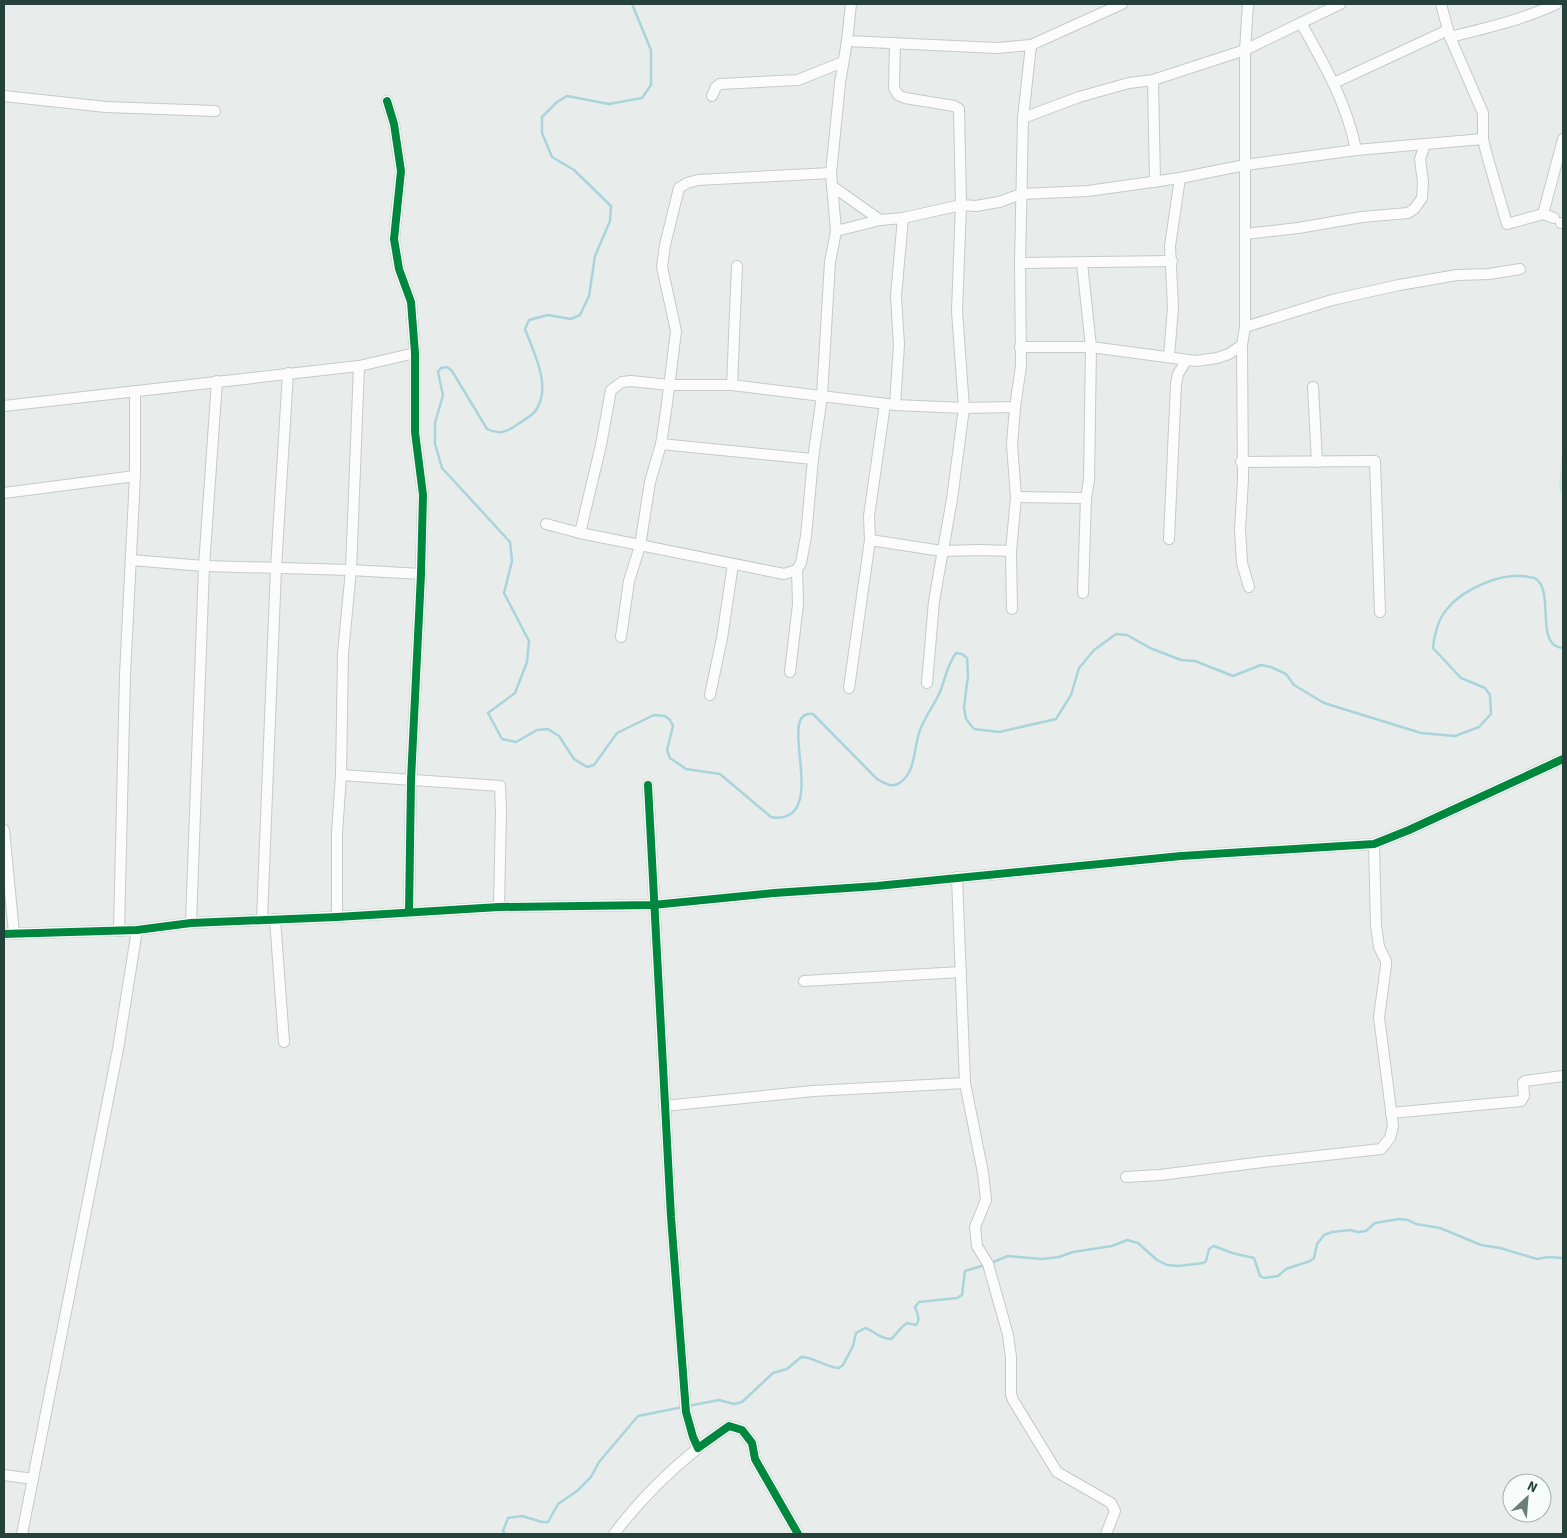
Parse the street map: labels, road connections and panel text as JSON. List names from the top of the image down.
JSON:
{
  "north": "top right"
}
